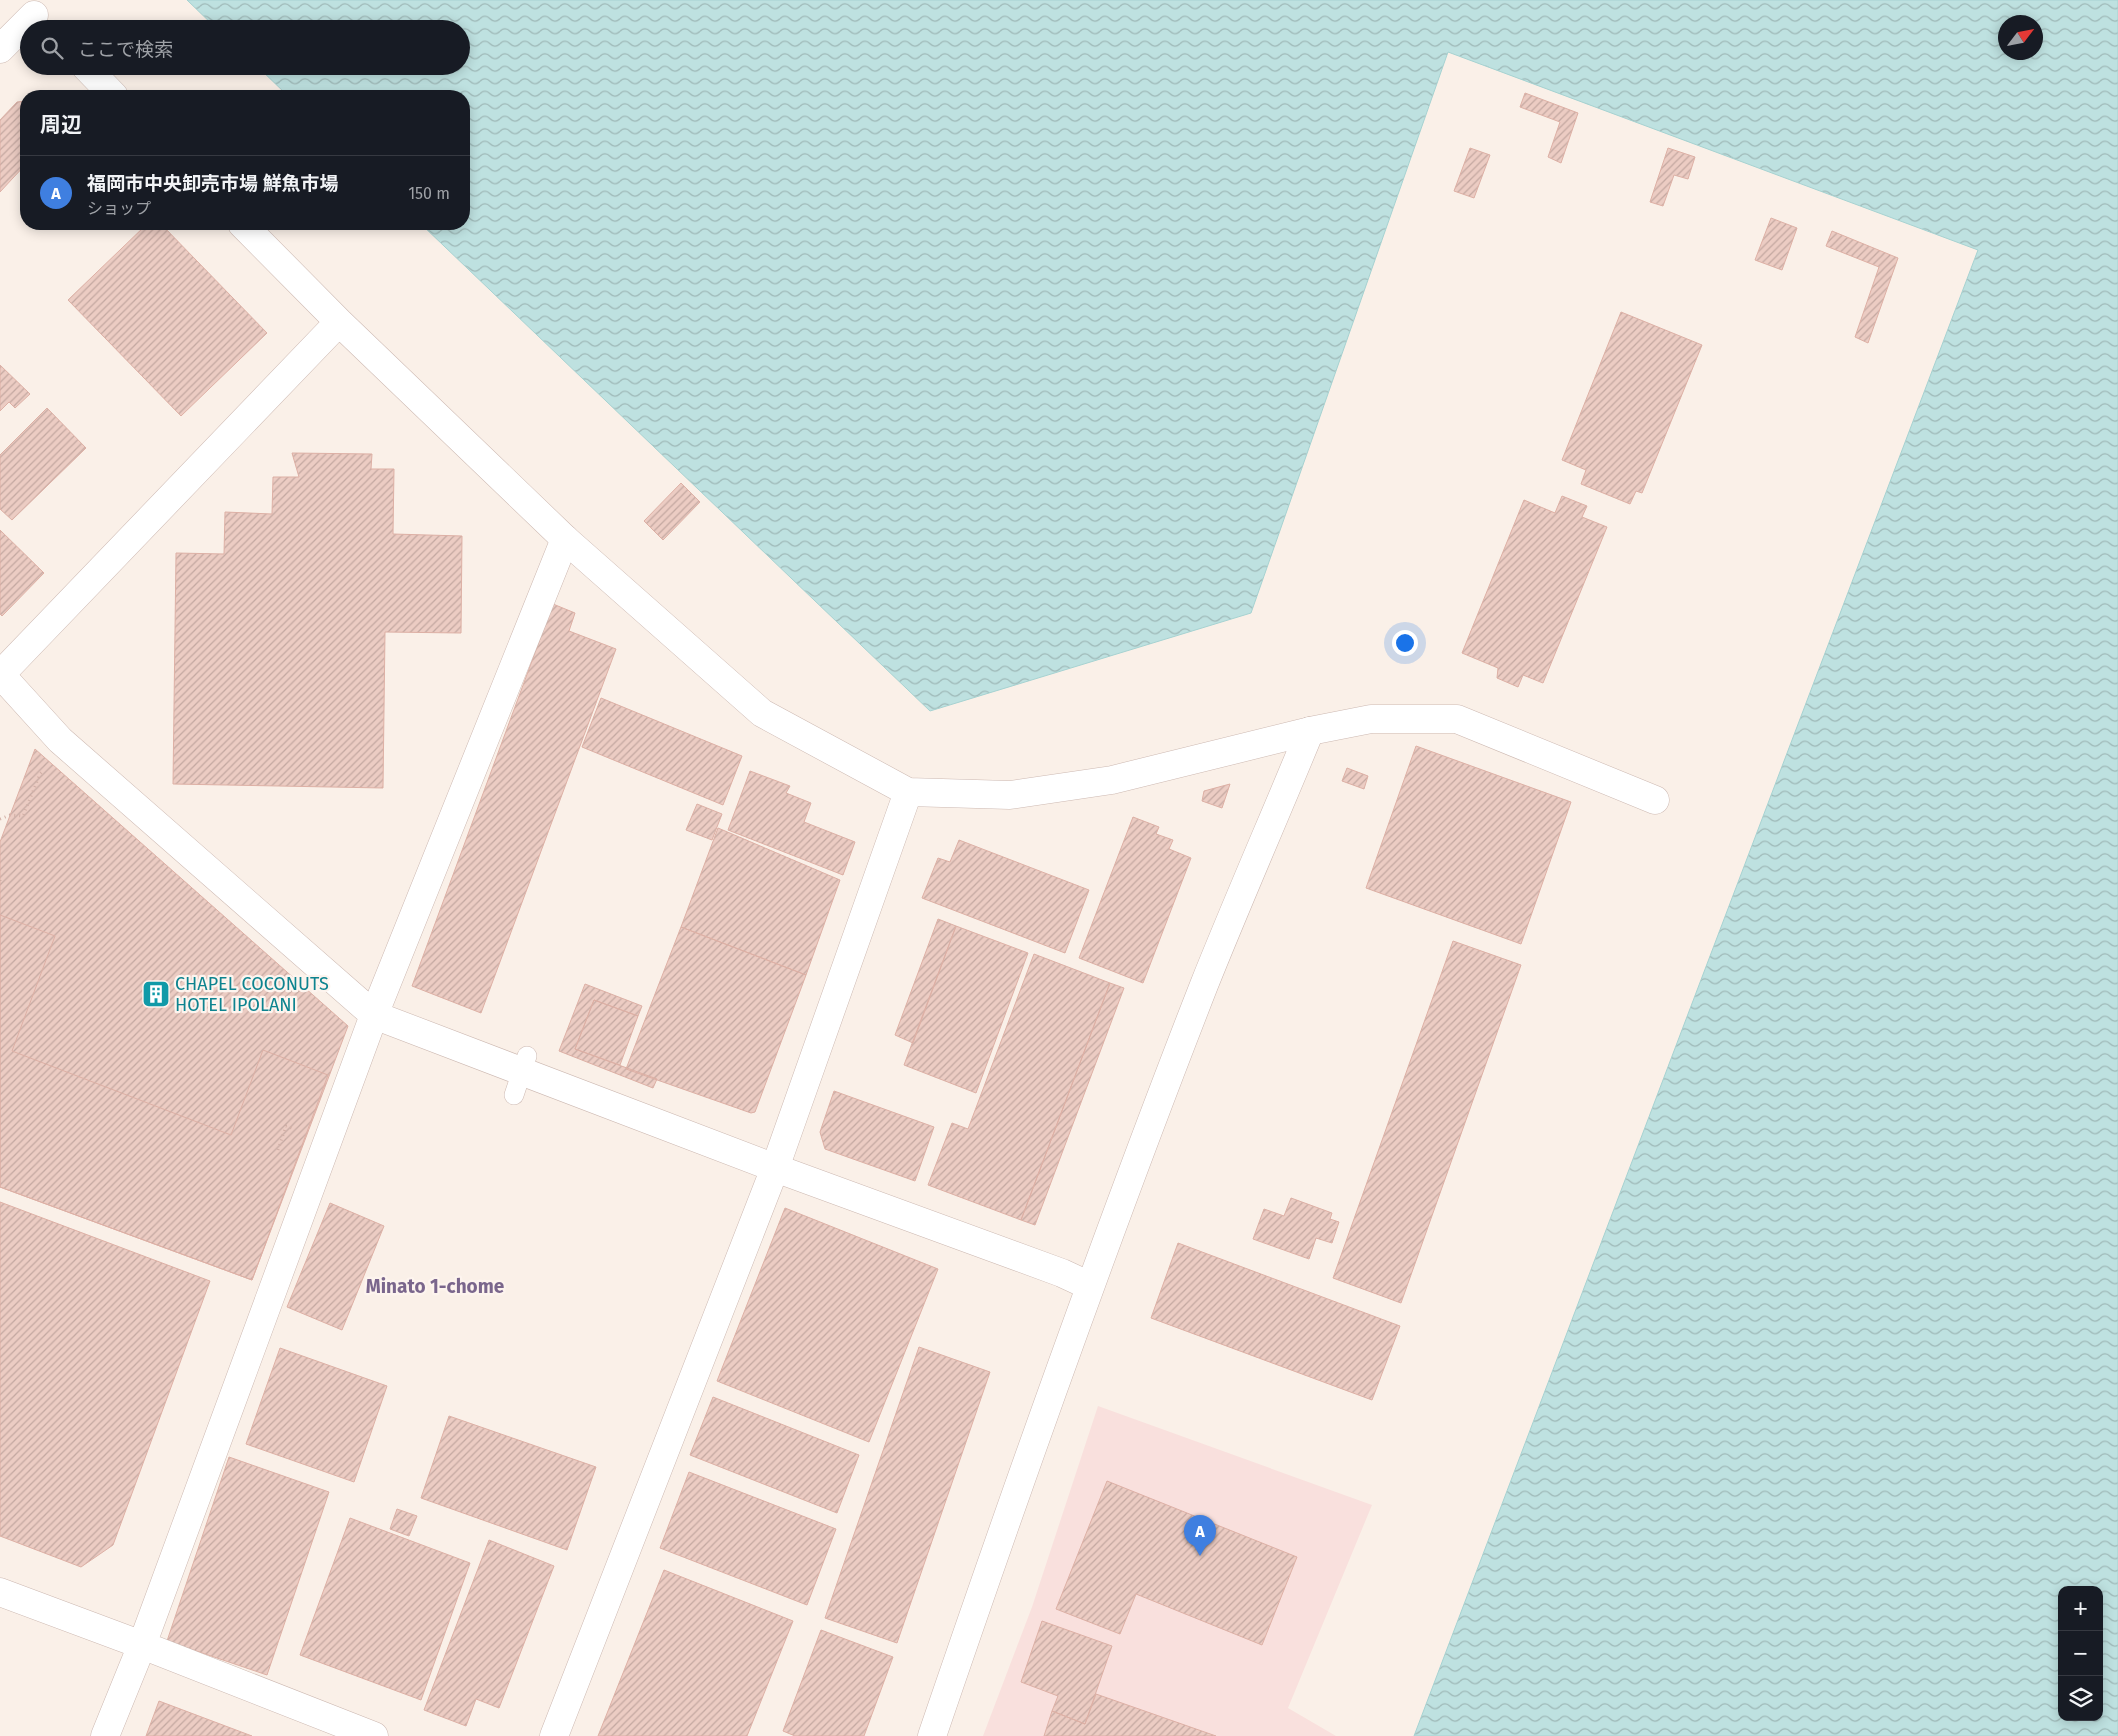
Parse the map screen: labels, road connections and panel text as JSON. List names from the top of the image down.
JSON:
{
  "districts": ["Minato 1-chome"],
  "places": {
    "building": ["CHAPEL COCONUTS HOTEL IPOLANI"]
  },
  "north": "top right",
  "page": {
    "search": "ここで検索",
    "heading": "周辺",
    "list": [
      {
        "mark": "A",
        "name": "福岡市中央卸売市場 鮮魚市場",
        "note": "ショップ",
        "value": "150 m"
      }
    ],
    "pins": "A",
    "map_buttons": ["+", "−"]
  }
}
